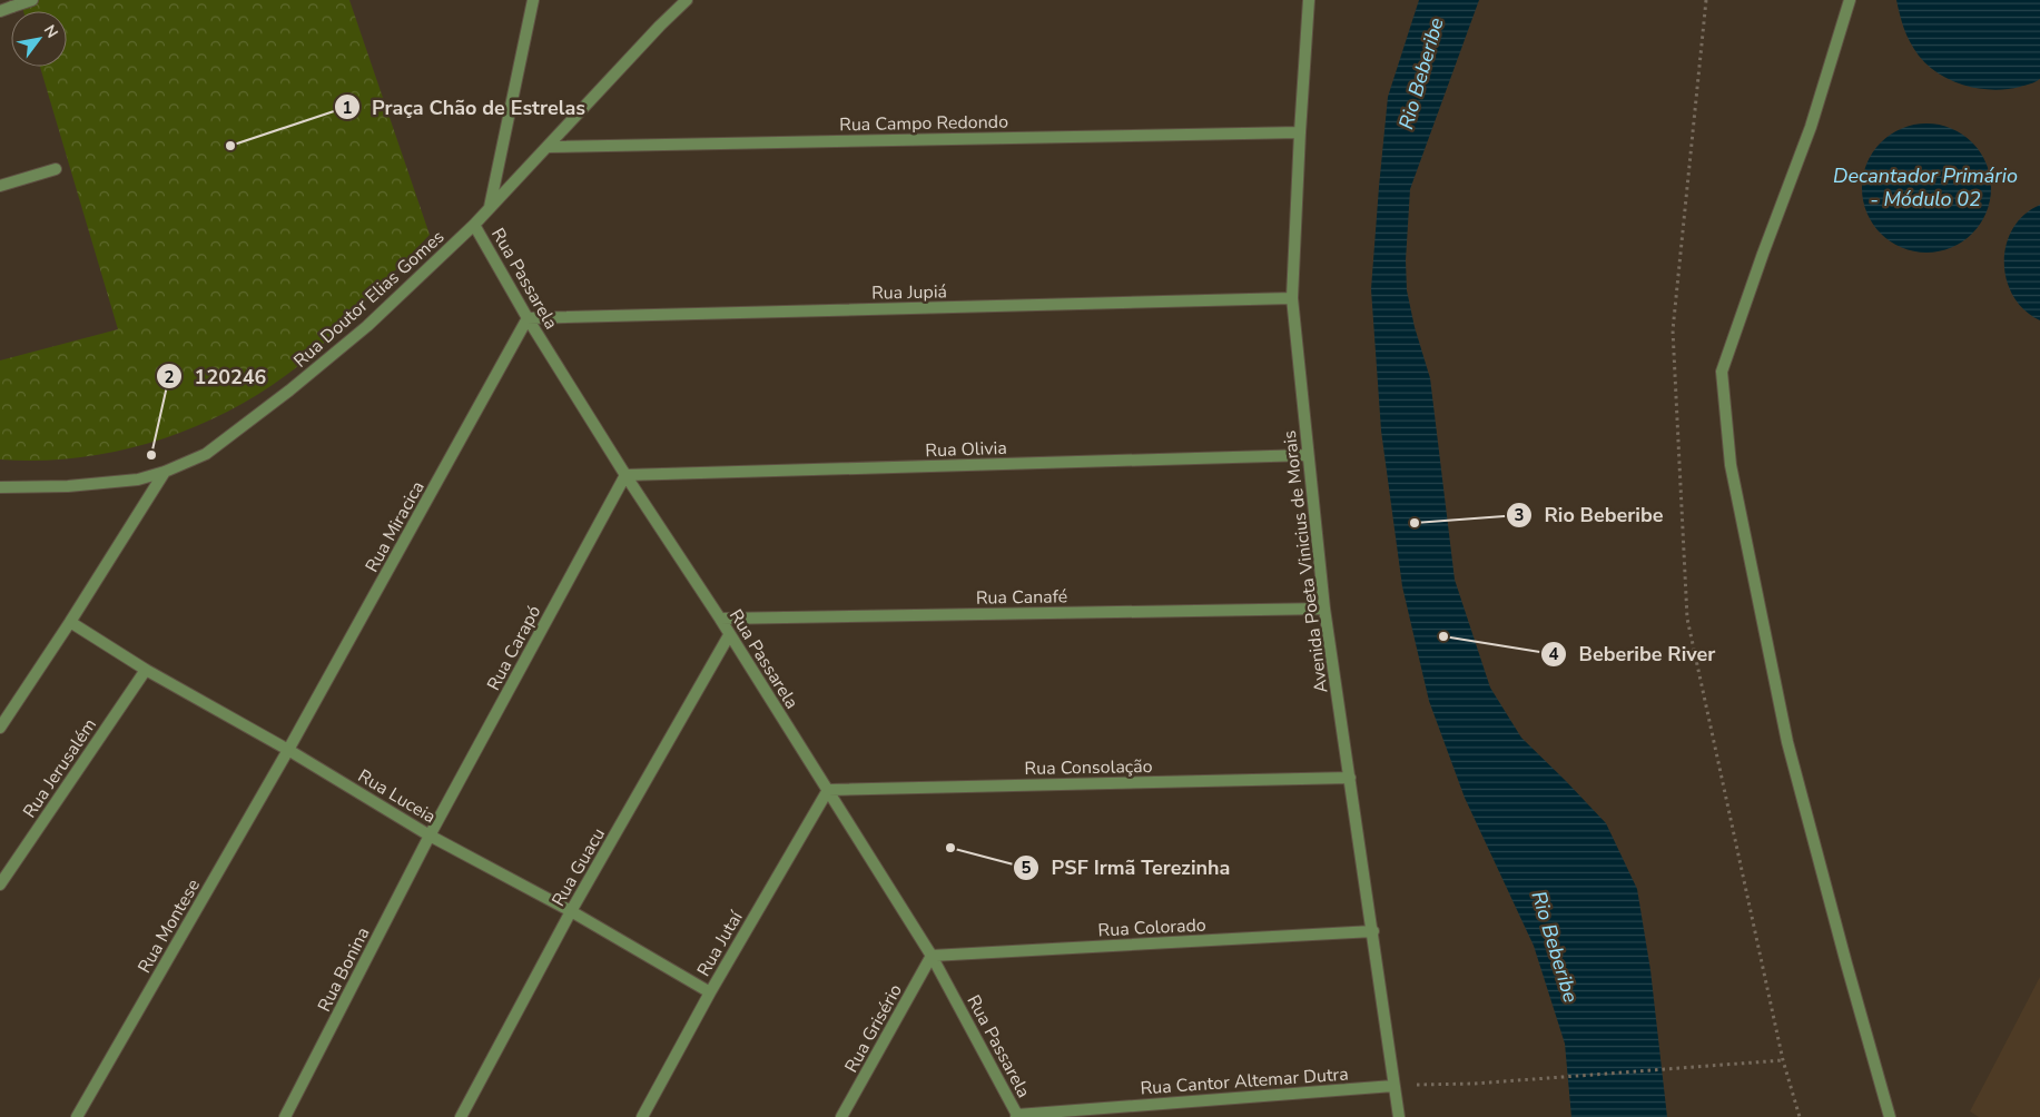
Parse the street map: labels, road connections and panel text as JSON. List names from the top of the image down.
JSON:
{
  "streets": {
    "street": [
      "Rua Campo Redondo",
      "Rua Passarela",
      "Rua Jupiá",
      "Rua Doutor Elias Gomes",
      "Rua Olivia",
      "Rua Miracica",
      "Avenida Poeta Vinicius de Morais",
      "Rua Canafé",
      "Rua Carapó",
      "Rua Consolação",
      "Rua Jerusalém",
      "Rua Luceia",
      "Rua Guacu",
      "Rua Montese",
      "Rua Colorado",
      "Rua Jutaí",
      "Rua Bonina",
      "Rua Grisério",
      "Rua Cantor Altemar Dutra"
    ]
  },
  "crossings": [
    ["Rua Campo Redondo", "Rua Doutor Elias Gomes"],
    ["Rua Campo Redondo", "Avenida Poeta Vinicius de Morais"],
    ["Rua Passarela", "Rua Jupiá"],
    ["Rua Passarela", "Rua Doutor Elias Gomes"],
    ["Rua Passarela", "Rua Olivia"],
    ["Rua Passarela", "Rua Miracica"],
    ["Rua Passarela", "Rua Canafé"],
    ["Rua Passarela", "Rua Carapó"],
    ["Rua Passarela", "Rua Consolação"],
    ["Rua Passarela", "Rua Guacu"],
    ["Rua Passarela", "Rua Colorado"],
    ["Rua Passarela", "Rua Jutaí"],
    ["Rua Passarela", "Rua Grisério"],
    ["Rua Passarela", "Rua Cantor Altemar Dutra"],
    ["Rua Jupiá", "Rua Miracica"],
    ["Rua Jupiá", "Avenida Poeta Vinicius de Morais"],
    ["Rua Olivia", "Avenida Poeta Vinicius de Morais"],
    ["Rua Olivia", "Rua Carapó"],
    ["Rua Miracica", "Rua Luceia"],
    ["Rua Miracica", "Rua Montese"],
    ["Avenida Poeta Vinicius de Morais", "Rua Canafé"],
    ["Avenida Poeta Vinicius de Morais", "Rua Consolação"],
    ["Avenida Poeta Vinicius de Morais", "Rua Colorado"],
    ["Avenida Poeta Vinicius de Morais", "Rua Cantor Altemar Dutra"],
    ["Rua Carapó", "Rua Luceia"],
    ["Rua Carapó", "Rua Bonina"],
    ["Rua Consolação", "Rua Jutaí"],
    ["Rua Jerusalém", "Rua Luceia"],
    ["Rua Luceia", "Rua Guacu"],
    ["Rua Luceia", "Rua Montese"],
    ["Rua Luceia", "Rua Jutaí"],
    ["Rua Luceia", "Rua Bonina"],
    ["Rua Colorado", "Rua Grisério"]
  ],
  "water": ["Rio Beberibe", "Decantador Primário - Módulo 02"],
  "places": [
    "Praça Chão de Estrelas",
    "120246",
    "Rio Beberibe",
    "Beberibe River",
    "PSF Irmã Terezinha"
  ],
  "north": "top right"
}
